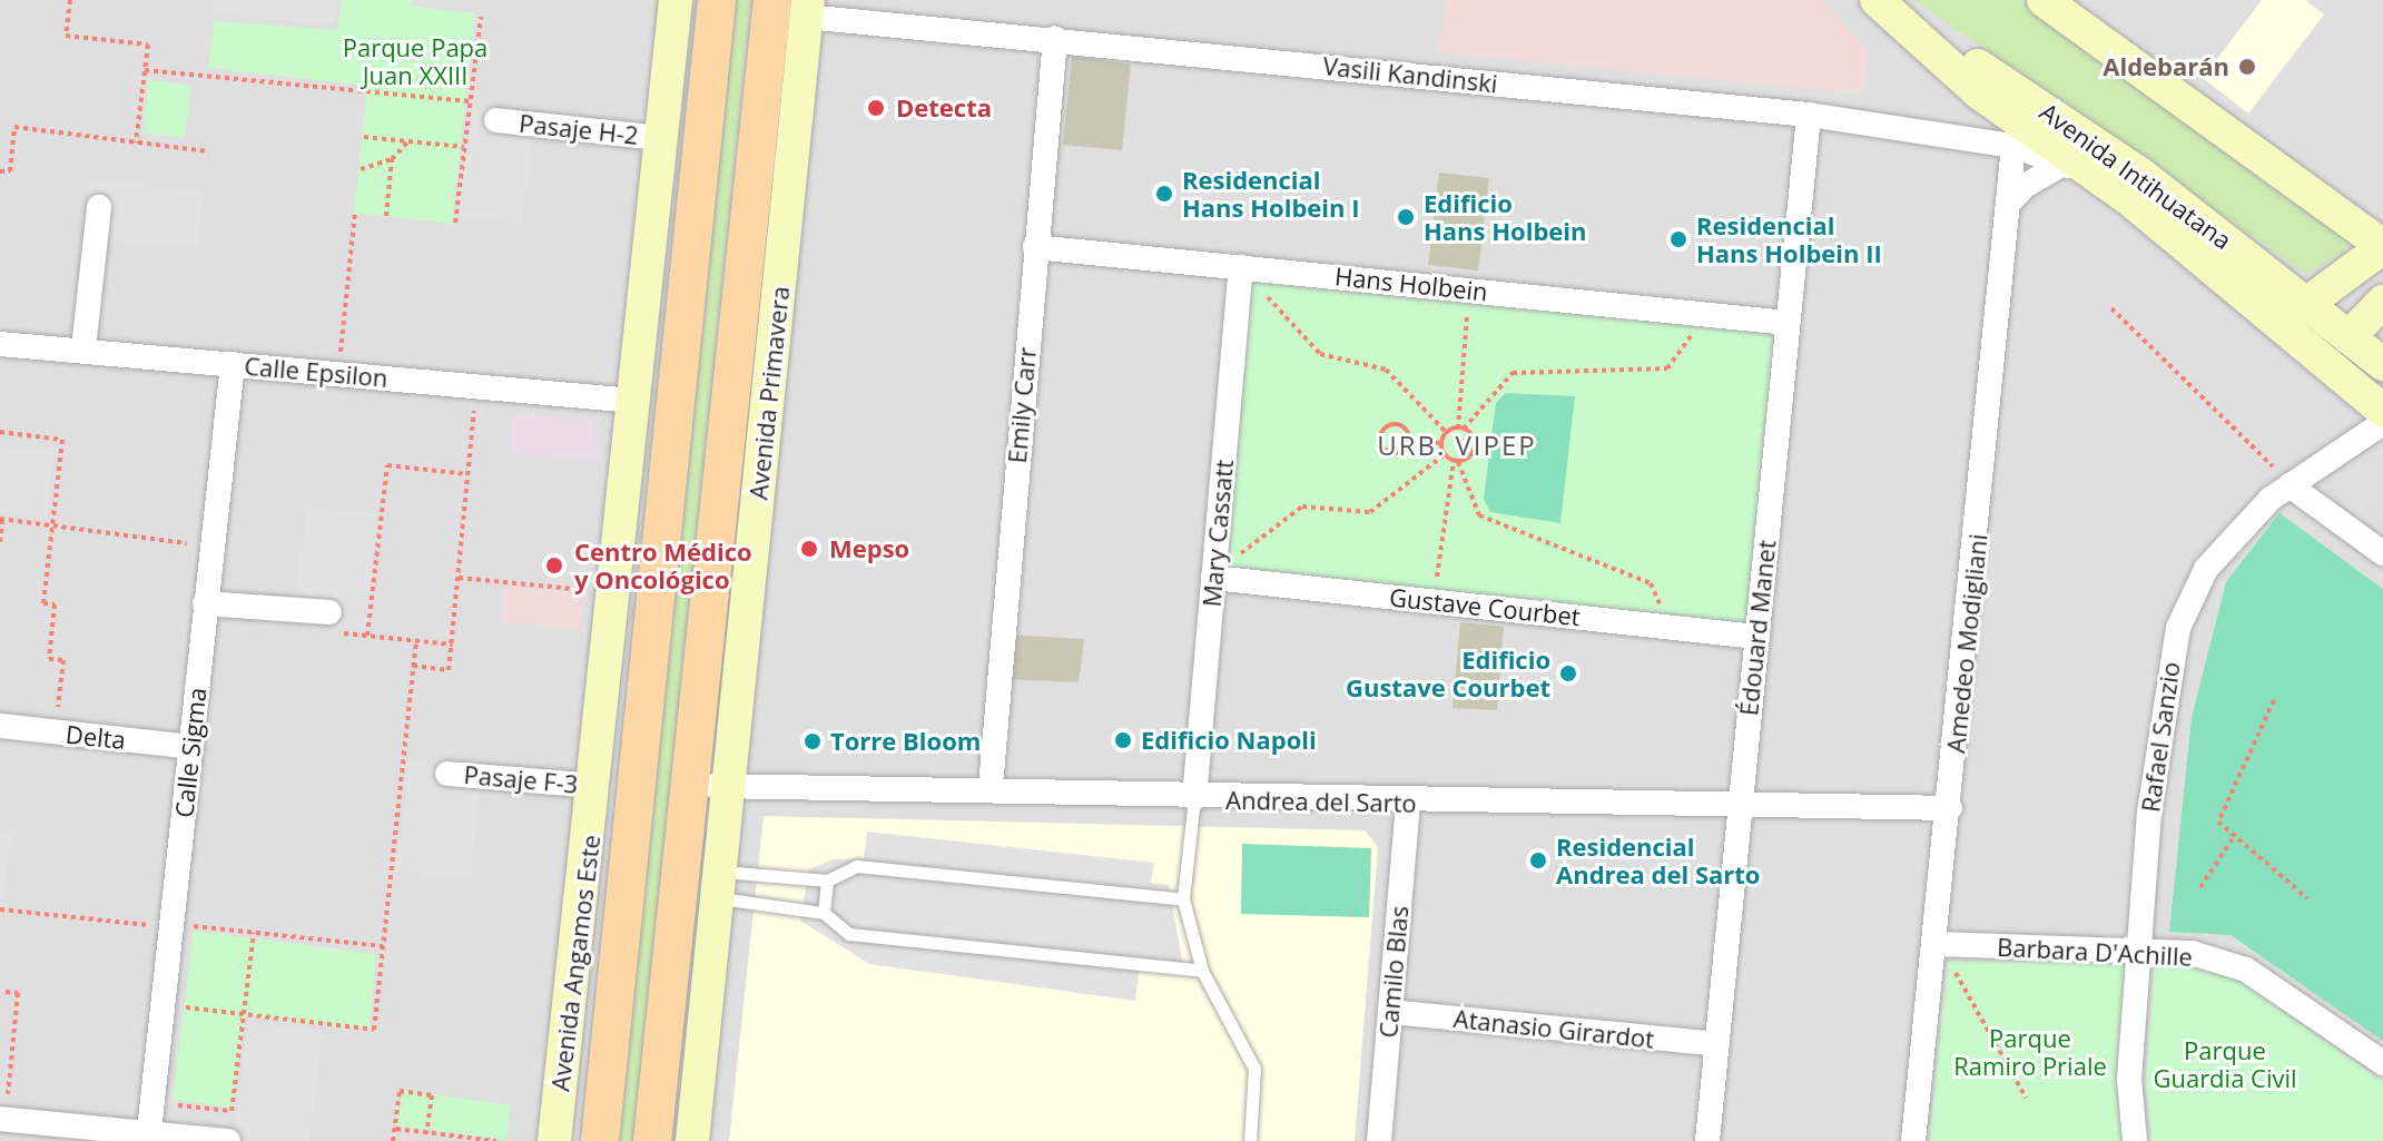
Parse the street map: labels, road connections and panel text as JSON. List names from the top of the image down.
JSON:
{
  "streets": {
    "main road": ["Avenida Intihuatana", "Avenida Primavera", "Avenida Angamos Este"],
    "street": [
      "Vasili Kandinski",
      "Pasaje H-2",
      "Hans Holbein",
      "Calle Epsilon",
      "Emily Carr",
      "Mary Cassatt",
      "Gustave Courbet",
      "Édouard Manet",
      "Amedeo Modigliani",
      "Delta",
      "Rafael Sanzio",
      "Calle Sigma",
      "Pasaje F-3",
      "Andrea del Sarto",
      "Barbara D'Achille",
      "Camilo Blas",
      "Atanasio Girardot"
    ]
  },
  "crossings": [
    ["Vasili Kandinski", "Avenida Primavera"],
    ["Vasili Kandinski", "Emily Carr"],
    ["Vasili Kandinski", "Édouard Manet"],
    ["Vasili Kandinski", "Amedeo Modigliani"],
    ["Hans Holbein", "Emily Carr"],
    ["Hans Holbein", "Mary Cassatt"],
    ["Hans Holbein", "Édouard Manet"],
    ["Calle Epsilon", "Calle Sigma"],
    ["Avenida Primavera", "Andrea del Sarto"],
    ["Mary Cassatt", "Gustave Courbet"],
    ["Mary Cassatt", "Andrea del Sarto"],
    ["Gustave Courbet", "Édouard Manet"],
    ["Édouard Manet", "Andrea del Sarto"],
    ["Édouard Manet", "Atanasio Girardot"],
    ["Amedeo Modigliani", "Andrea del Sarto"],
    ["Amedeo Modigliani", "Barbara D'Achille"],
    ["Delta", "Calle Sigma"],
    ["Rafael Sanzio", "Barbara D'Achille"],
    ["Pasaje F-3", "Avenida Angamos Este"],
    ["Andrea del Sarto", "Camilo Blas"],
    ["Camilo Blas", "Atanasio Girardot"]
  ],
  "districts": ["URB. VIPEP"],
  "parks": ["Parque Papa Juan XXIII", "Parque Ramiro Priale", "Parque Guardia Civil"],
  "places": [
    "Aldebarán",
    "Detecta",
    "Residencial Hans Holbein I",
    "Edificio Hans Holbein",
    "Residencial Hans Holbein II",
    "Mepso",
    "Centro Médico y Oncológico",
    "Edificio Gustave Courbet",
    "Edificio Napoli",
    "Torre Bloom",
    "Residencial Andrea del Sarto"
  ]
}
